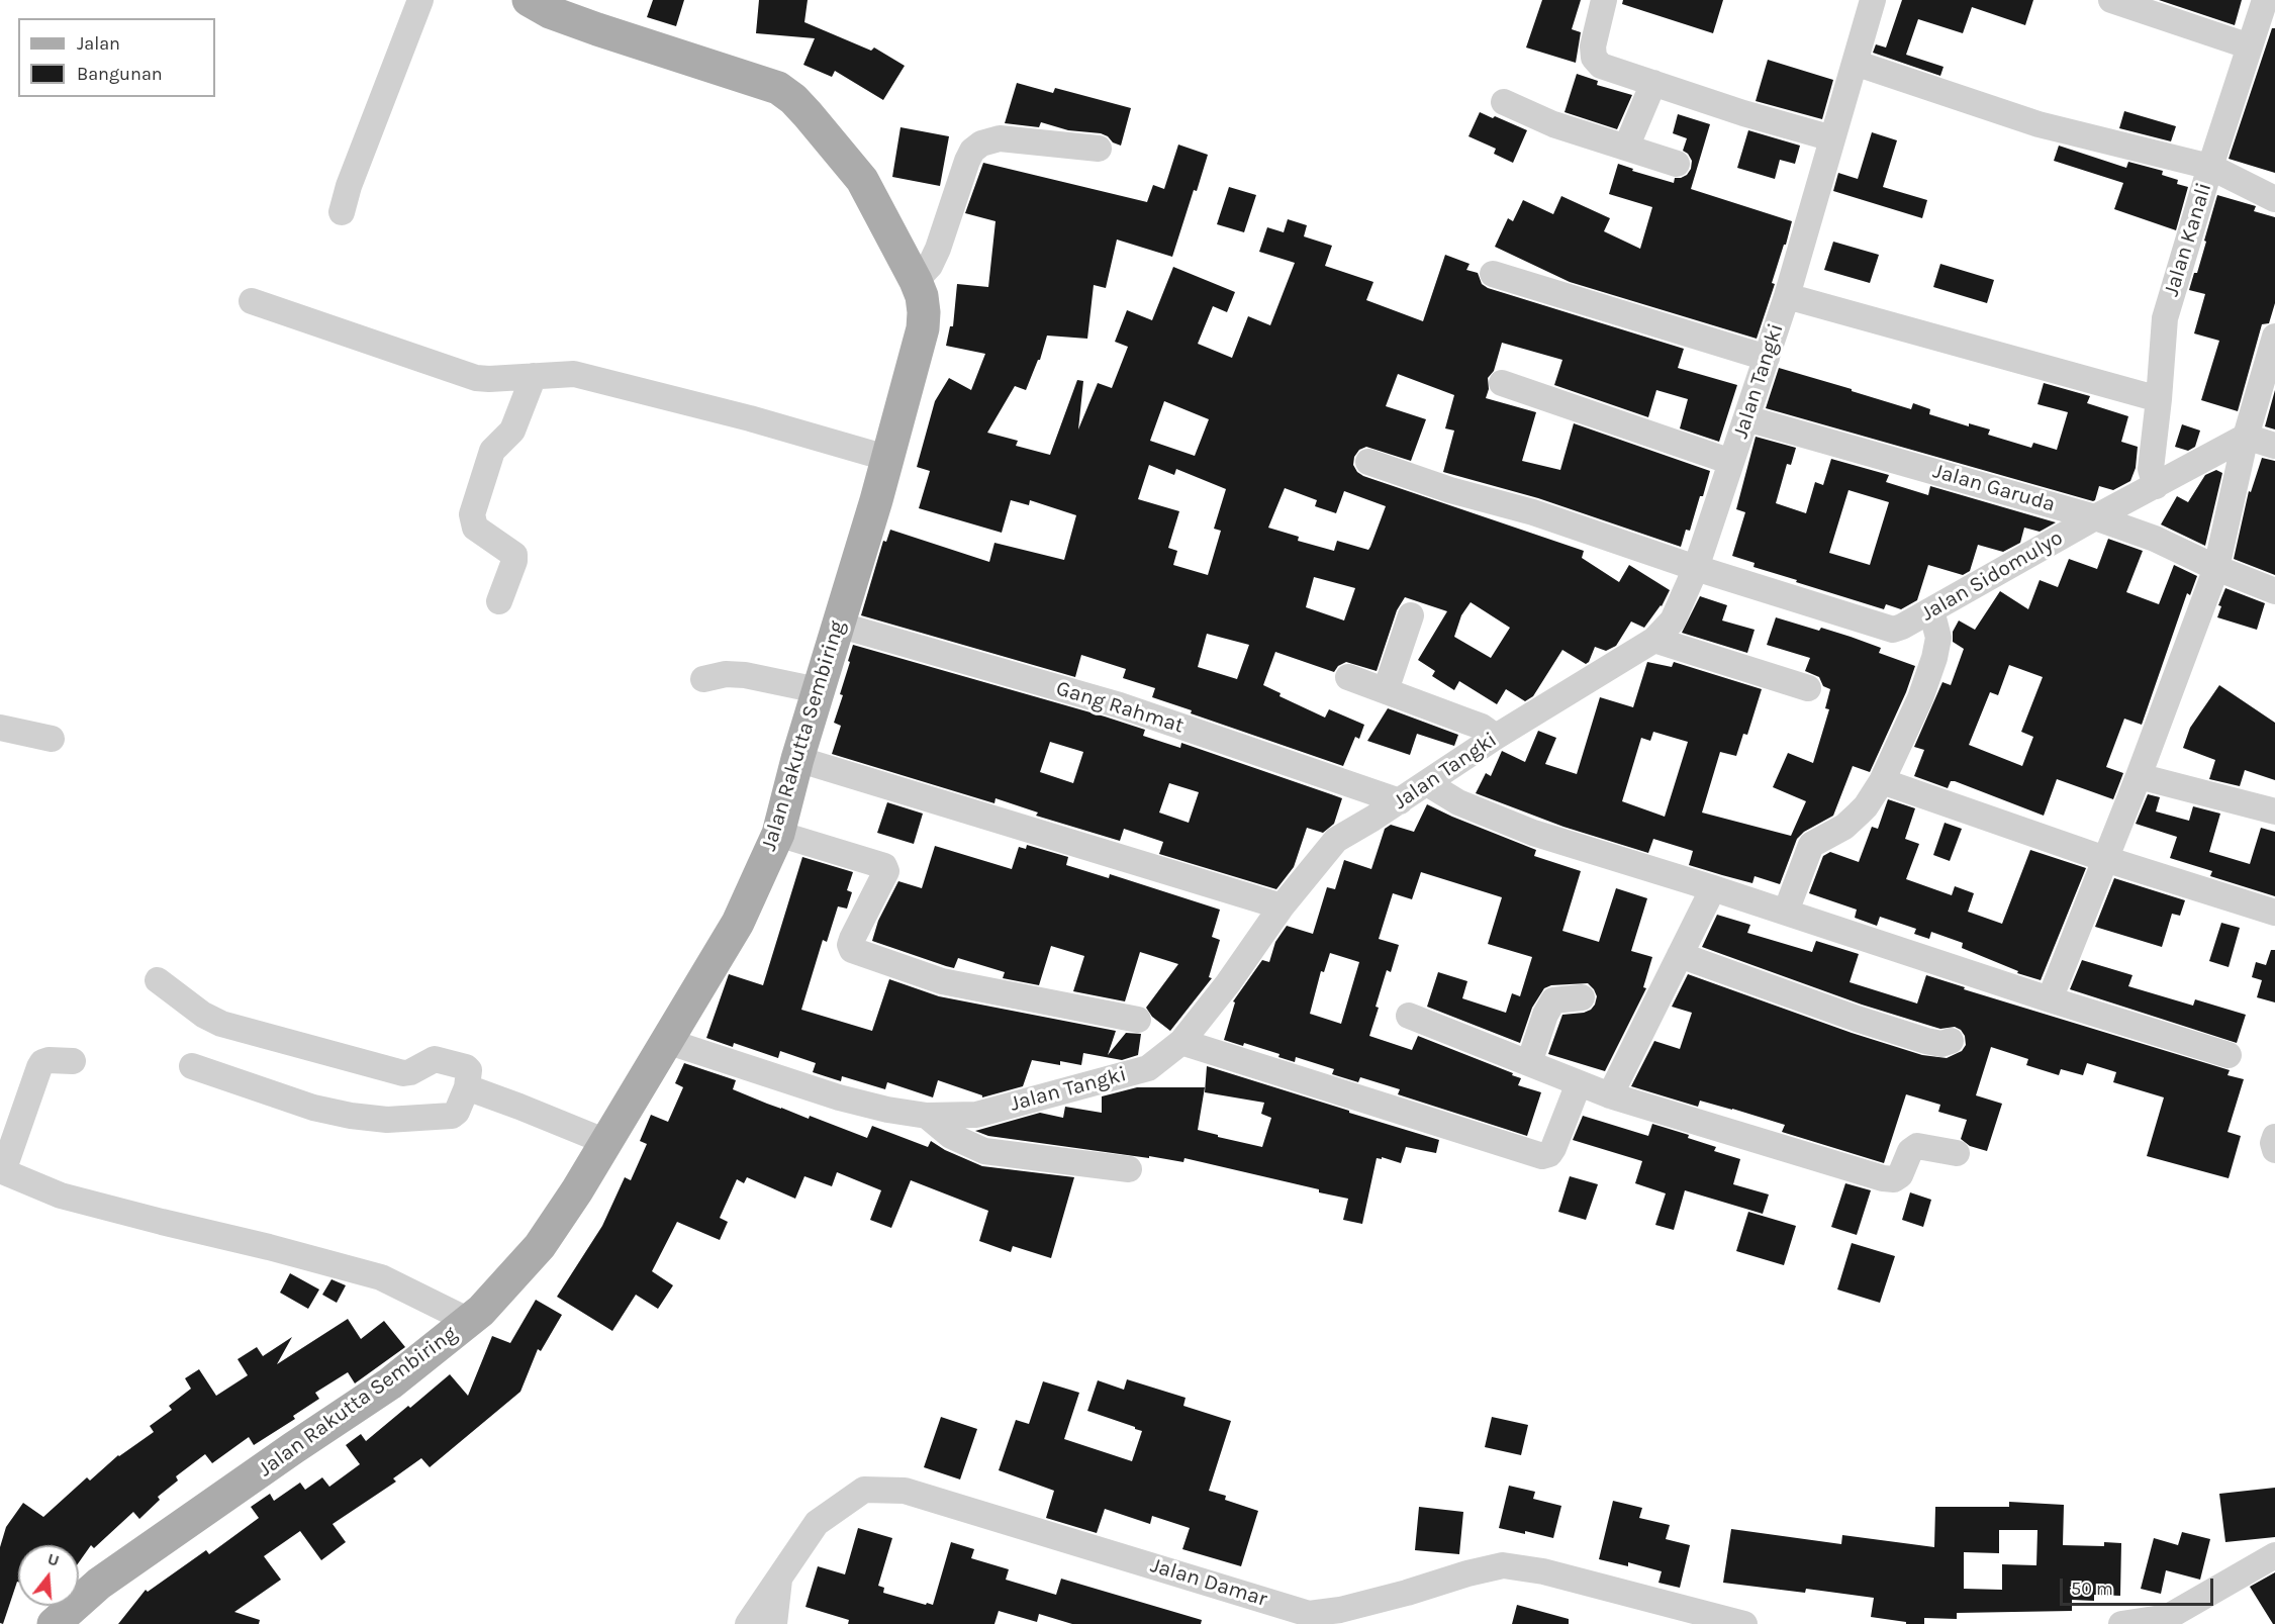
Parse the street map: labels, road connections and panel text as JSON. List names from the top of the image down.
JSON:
{
  "streets": {
    "main road": ["Jalan Rakutta Sembiring"],
    "street": [
      "Jalan Kanali",
      "Jalan Tangki",
      "Jalan Garuda",
      "Jalan Sidomulyo",
      "Gang Rahmat",
      "Jalan Damar"
    ]
  },
  "crossings": [
    ["Jalan Kanali", "Jalan Sidomulyo"],
    ["Jalan Tangki", "Jalan Garuda"],
    ["Jalan Tangki", "Jalan Sidomulyo"],
    ["Jalan Tangki", "Gang Rahmat"],
    ["Jalan Tangki", "Jalan Rakutta Sembiring"],
    ["Jalan Garuda", "Jalan Sidomulyo"],
    ["Gang Rahmat", "Jalan Rakutta Sembiring"]
  ],
  "legend": ["Jalan", "Bangunan"],
  "scale_bar": "50 m",
  "north": "top"
}
